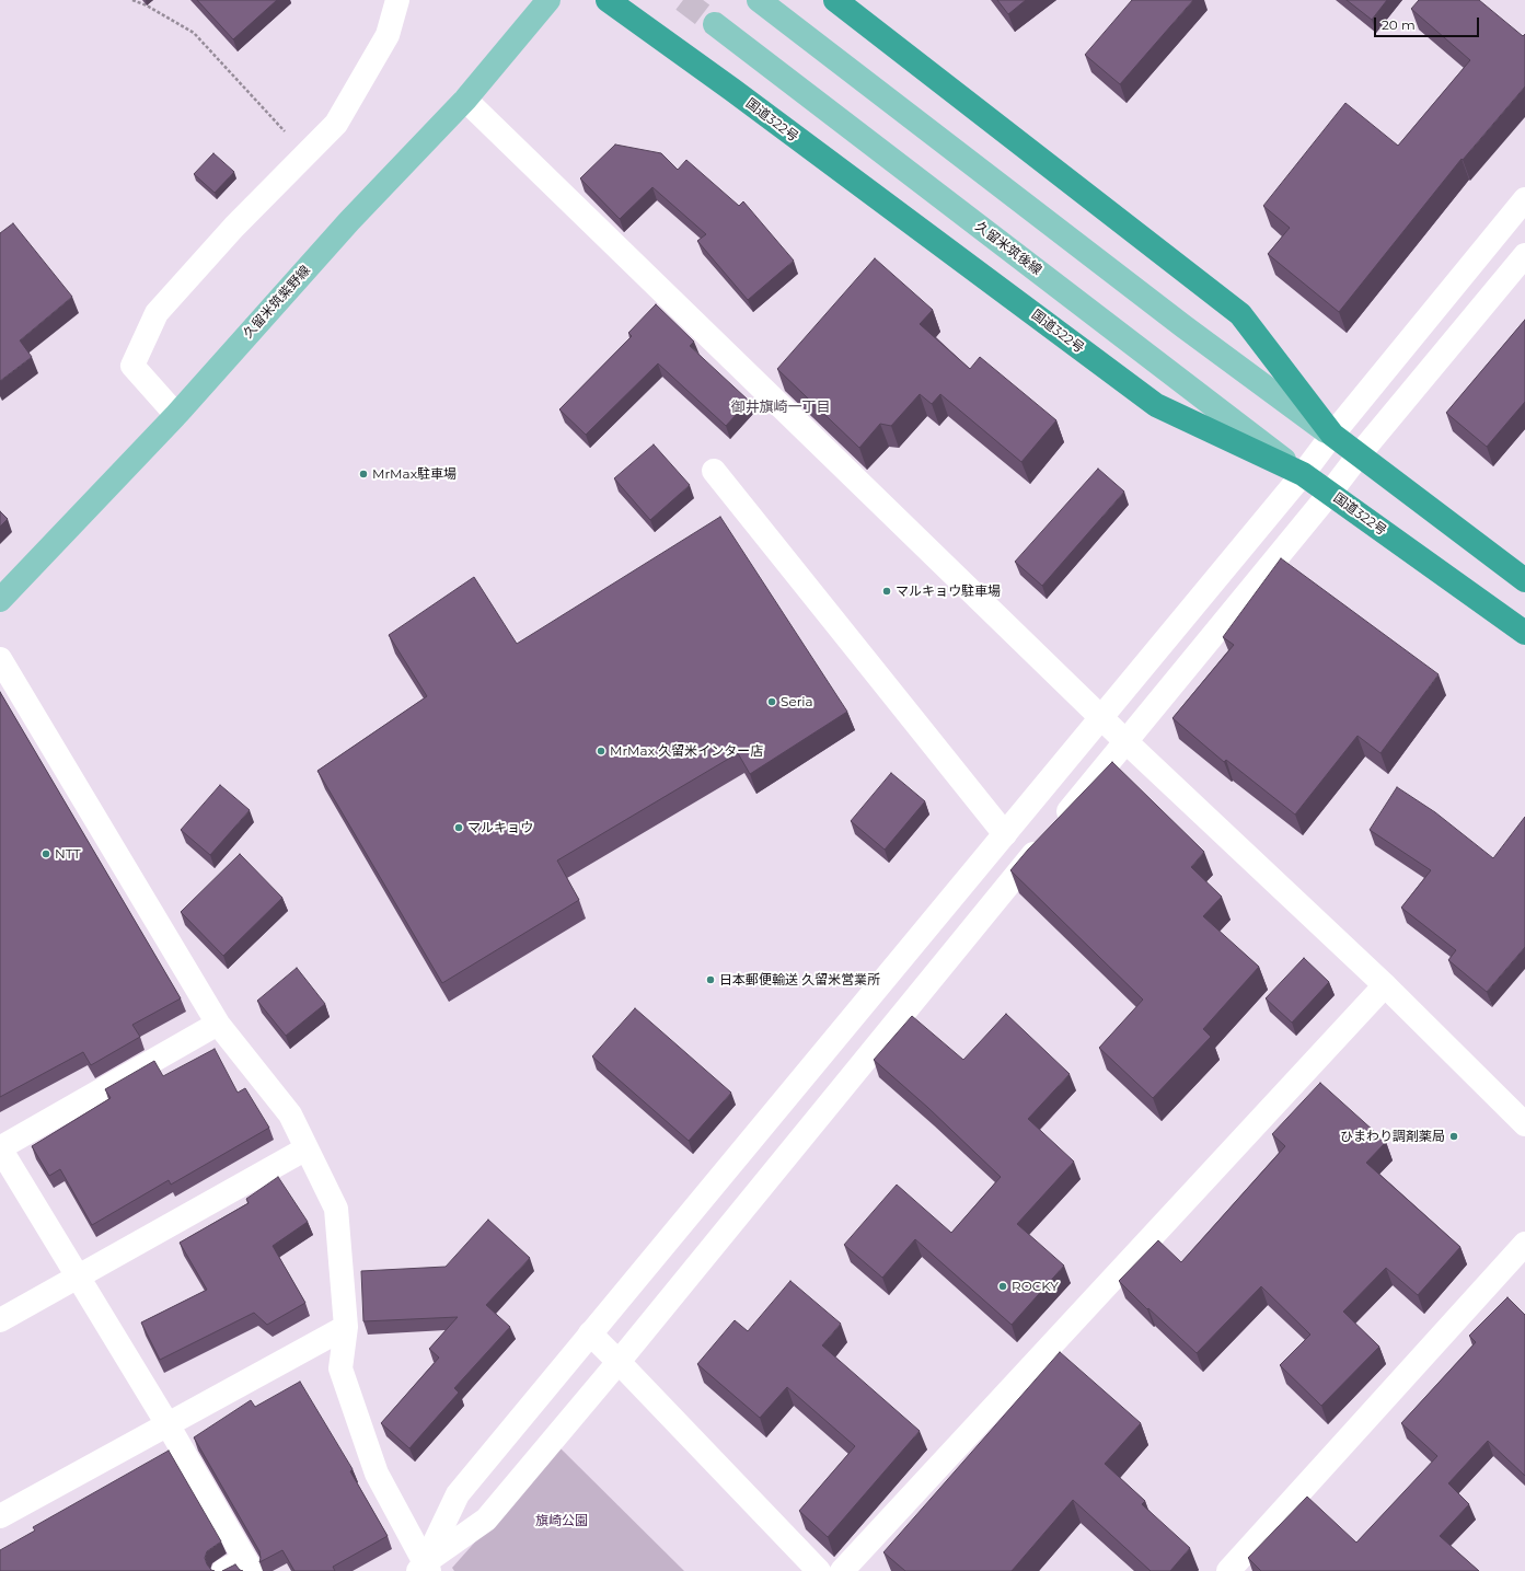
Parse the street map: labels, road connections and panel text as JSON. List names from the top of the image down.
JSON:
{
  "streets": {
    "highway": ["国道322号"],
    "main road": ["久留米筑後線", "久留米筑紫野線"]
  },
  "crossings": [
    ["国道322号", "久留米筑後線"]
  ],
  "districts": ["御井旗崎一丁目"],
  "parks": ["旗崎公園"],
  "places": [
    "MrMax駐車場",
    "マルキョウ駐車場",
    "Seria",
    "MrMax 久留米インター店",
    "マルキョウ",
    "NTT",
    "日本郵便輸送 久留米営業所",
    "ひまわり調剤薬局",
    "ROCKY"
  ],
  "scale_bar": "20 m"
}
